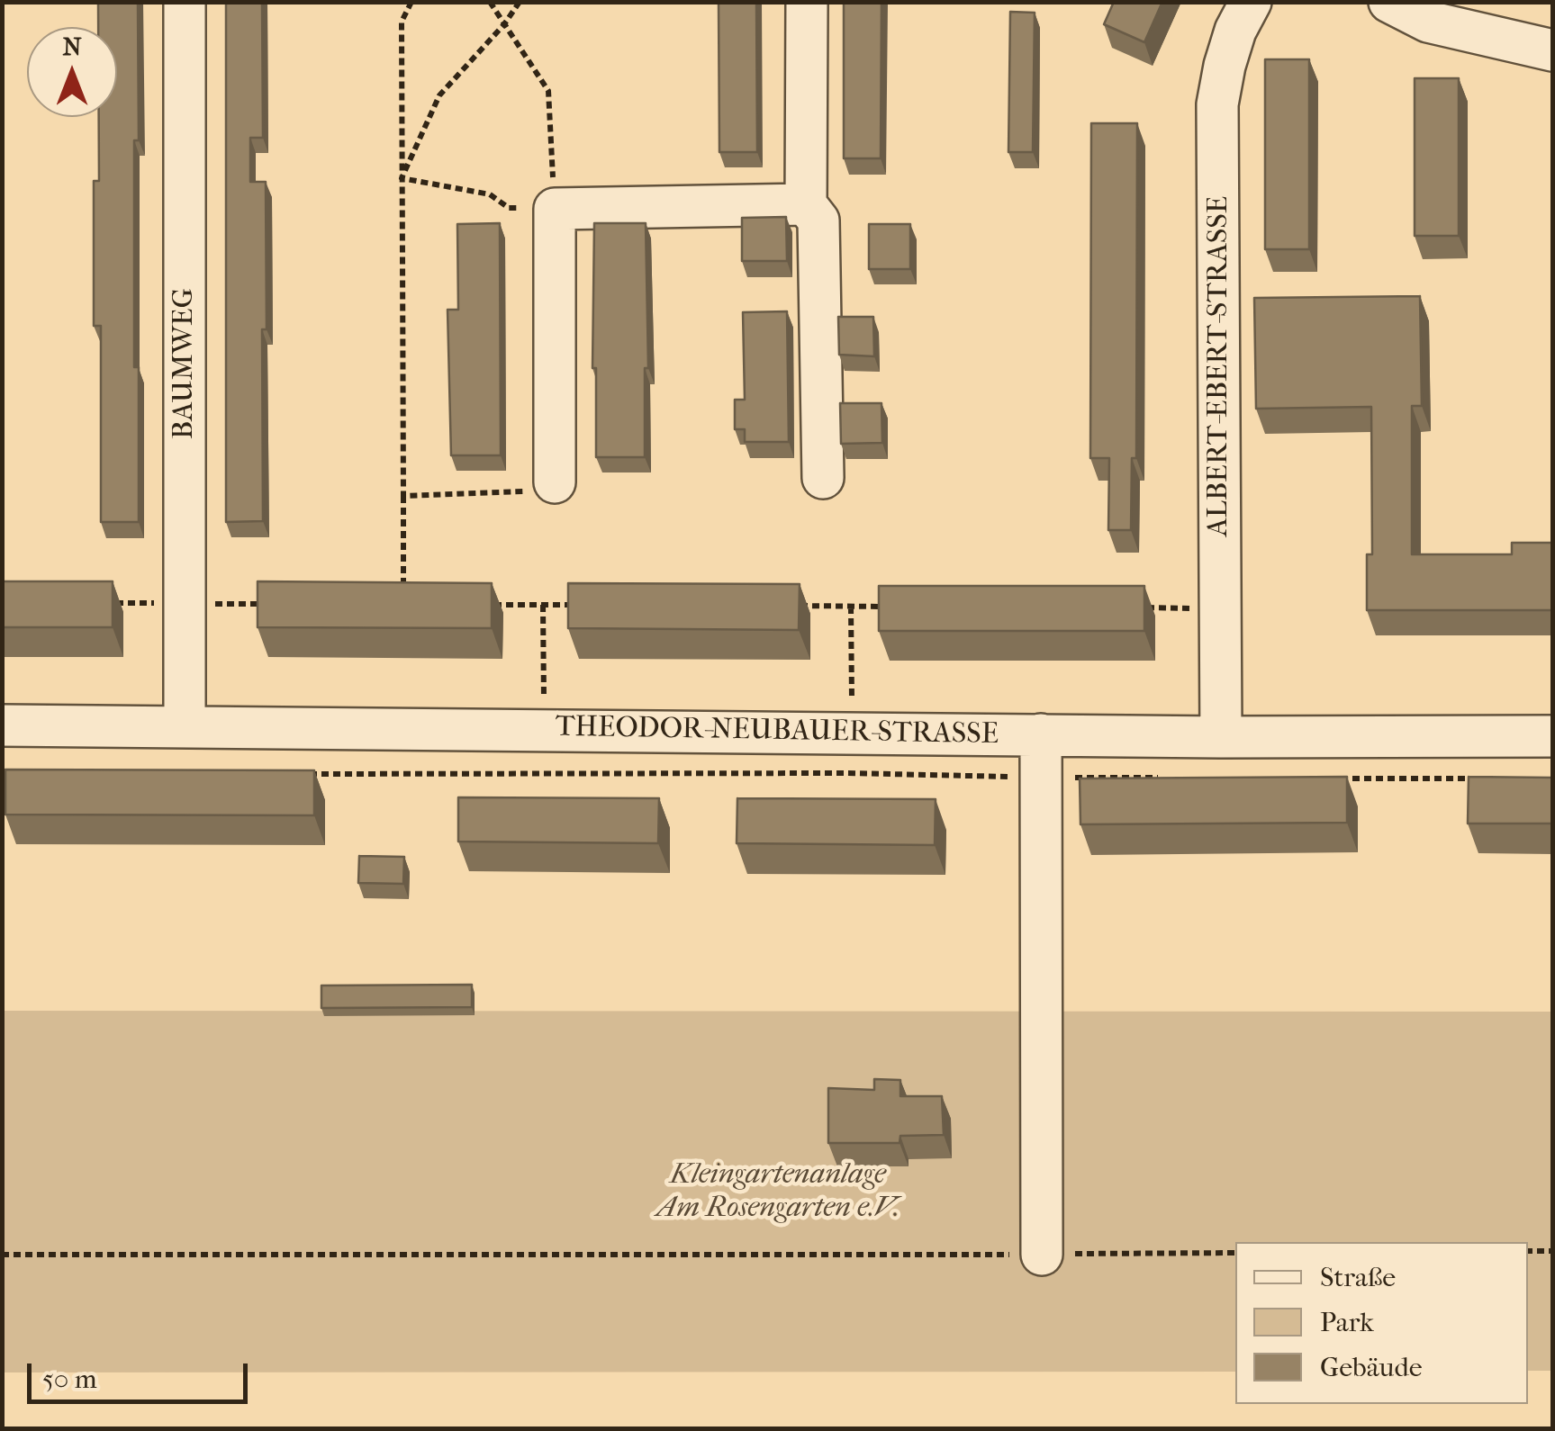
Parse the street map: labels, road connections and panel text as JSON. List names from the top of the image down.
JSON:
{
  "streets": {
    "street": ["BAUMWEG", "ALBERT-EBERT-STRASSE", "THEODOR-NEUBAUER-STRASSE"]
  },
  "crossings": [
    ["BAUMWEG", "THEODOR-NEUBAUER-STRASSE"],
    ["ALBERT-EBERT-STRASSE", "THEODOR-NEUBAUER-STRASSE"]
  ],
  "parks": ["Kleingartenanlage Am Rosengarten e.V."],
  "legend": ["Straße", "Park", "Gebäude"],
  "scale_bar": "50 m",
  "north": "top"
}
